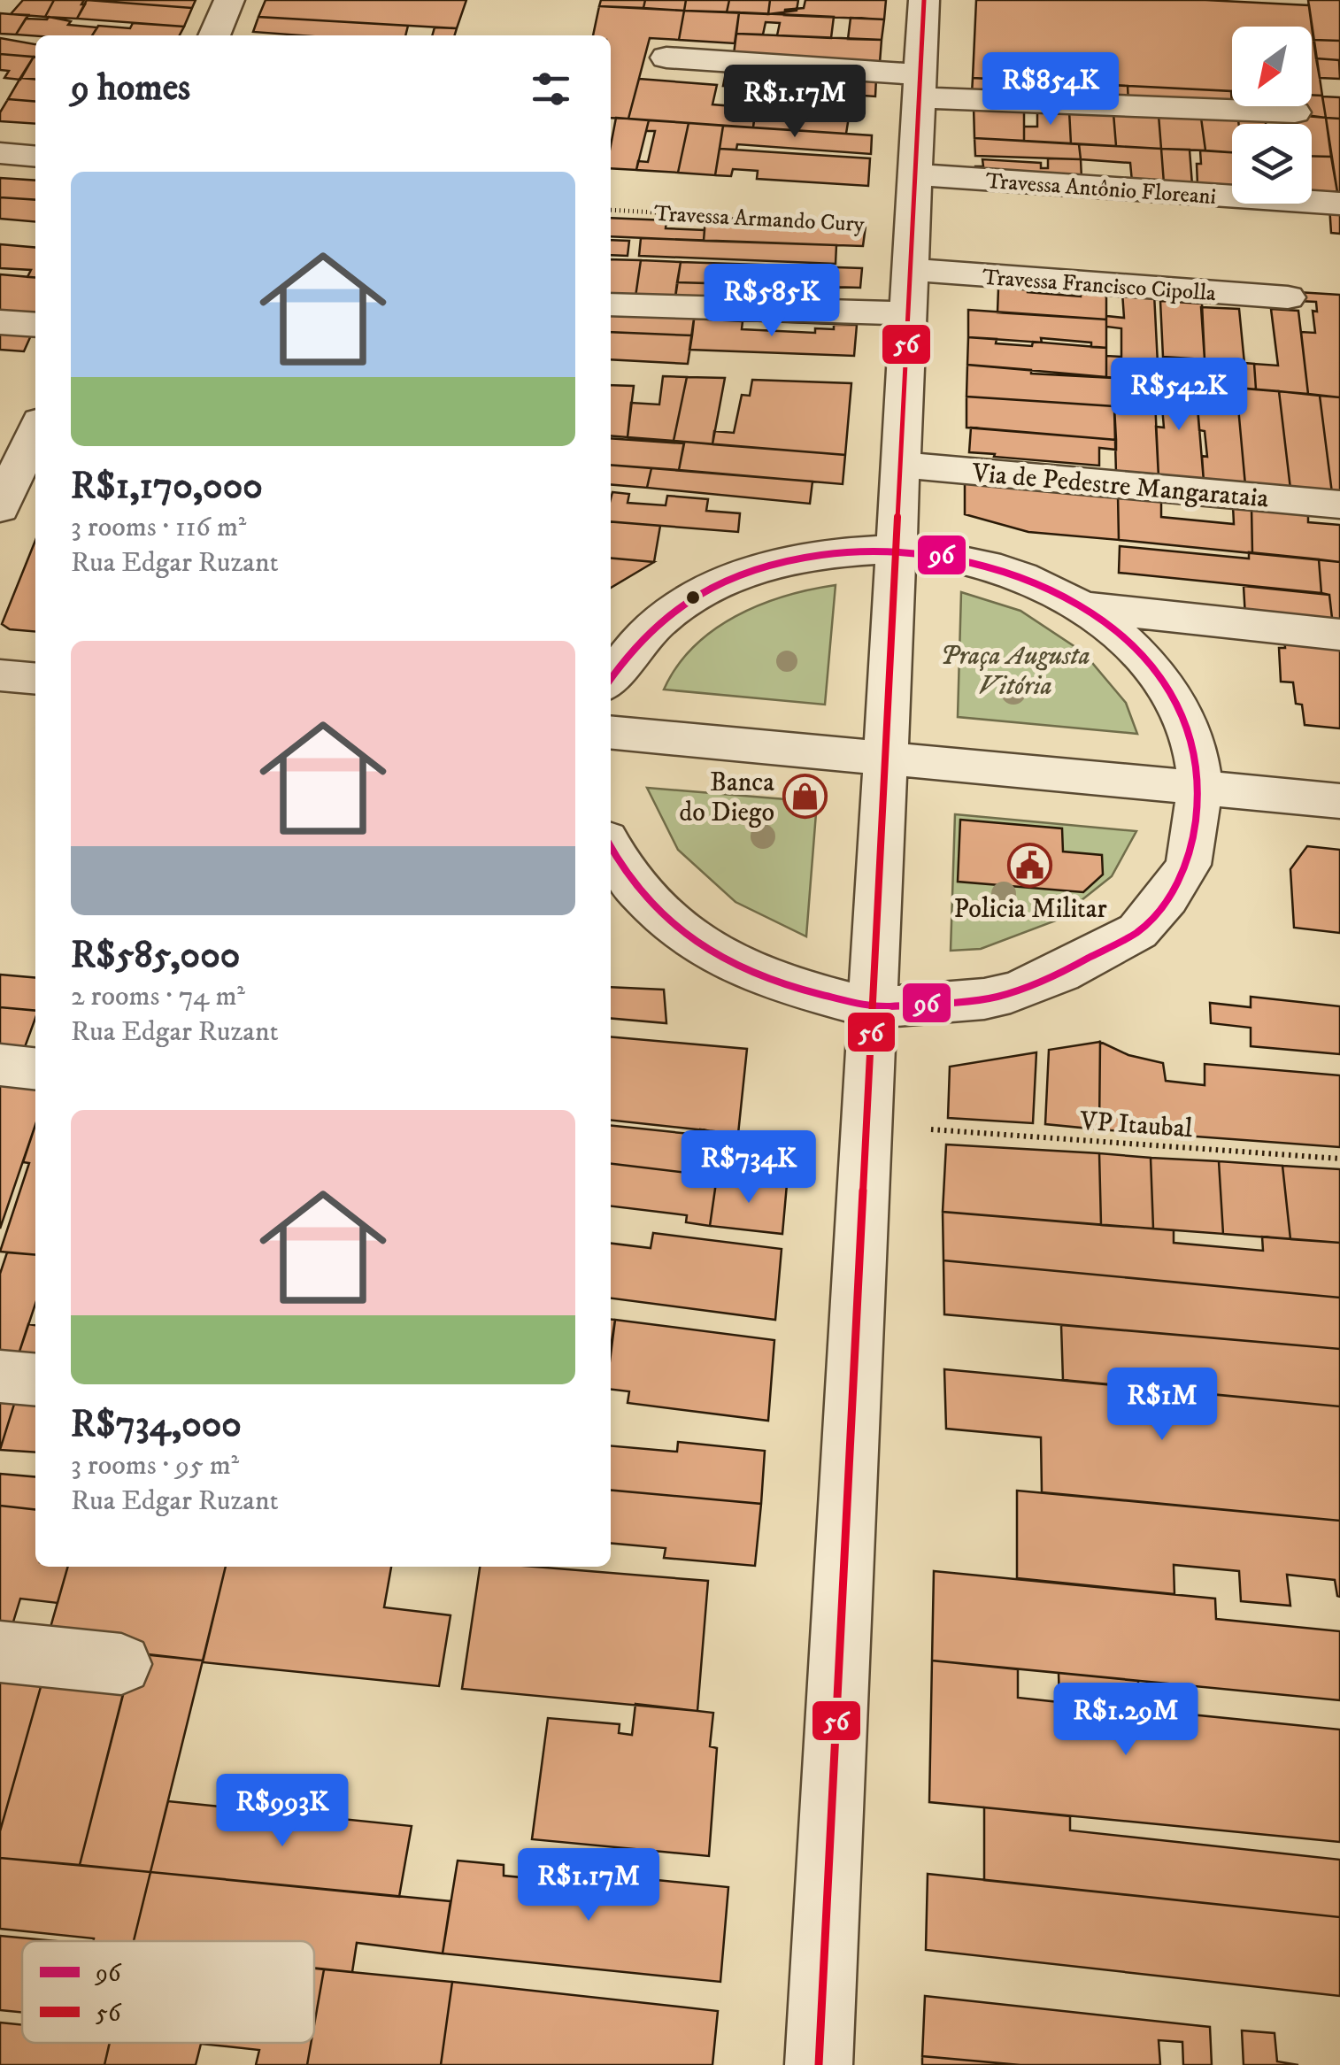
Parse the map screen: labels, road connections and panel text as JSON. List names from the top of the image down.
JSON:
{
  "streets": {
    "street": ["Travessa Antônio Floreani", "Travessa Francisco Cipolla", "Via de Pedestre Mangarataia"],
    "path": ["Travessa Armando Cury", "VP Itaubal"]
  },
  "parks": ["Praça Augusta Vitória"],
  "places": {
    "shop": ["Banca do Diego"],
    "public building": ["Policia Militar"]
  },
  "lines": ["transit line 56", "transit line 96"],
  "legend": ["96", "56"],
  "north": "bottom left",
  "page": {
    "heading": "9 homes",
    "price": [
      "R$854K",
      "R$1.17M",
      "R$585K",
      "R$542K",
      "R$734K",
      "R$1M",
      "R$1.29M",
      "R$993K",
      "R$1.17M"
    ],
    "list": [
      {
        "name": "R$1,170,000",
        "note": "3 rooms · 116 m² · Rua Edgar Ruzant"
      },
      {
        "name": "R$585,000",
        "note": "2 rooms · 74 m² · Rua Edgar Ruzant"
      },
      {
        "name": "R$734,000",
        "note": "3 rooms · 95 m² · Rua Edgar Ruzant"
      }
    ]
  }
}
